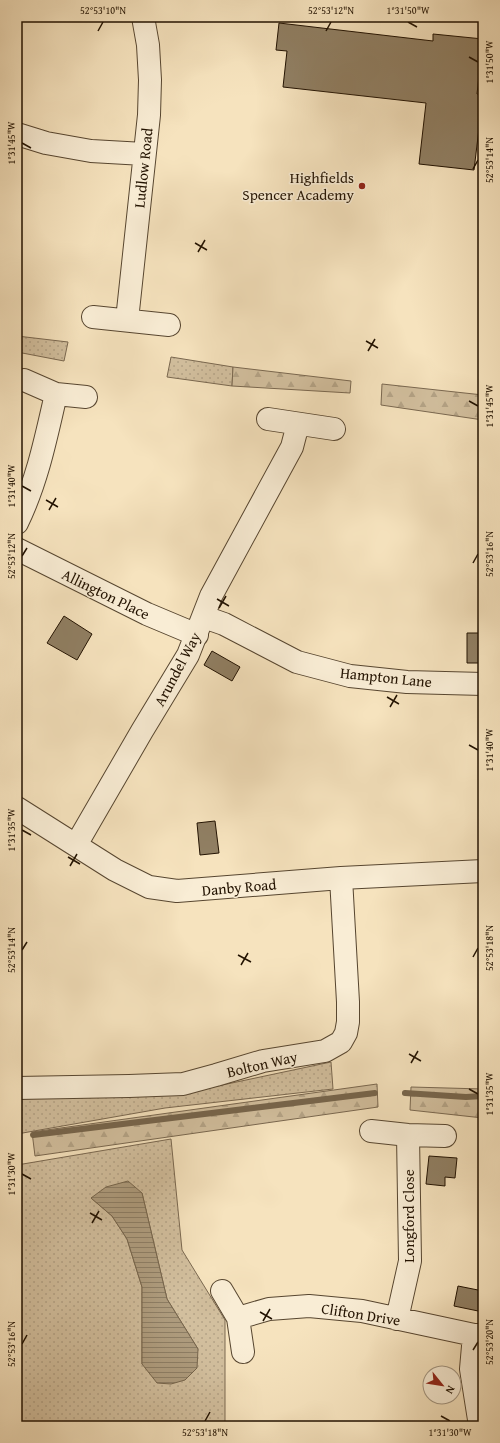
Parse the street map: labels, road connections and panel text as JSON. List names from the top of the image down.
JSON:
{
  "streets": {
    "street": [
      "Ludlow Road",
      "Allington Place",
      "Arundel Way",
      "Hampton Lane",
      "Danby Road",
      "Bolton Way",
      "Longford Close",
      "Clifton Drive"
    ]
  },
  "crossings": [
    ["Allington Place", "Arundel Way"],
    ["Allington Place", "Hampton Lane"],
    ["Arundel Way", "Hampton Lane"],
    ["Arundel Way", "Danby Road"],
    ["Danby Road", "Bolton Way"],
    ["Longford Close", "Clifton Drive"]
  ],
  "places": ["Highfields Spencer Academy"],
  "north": "bottom right",
  "coordinates": [
    "52°53'10\"N",
    "52°53'12\"N",
    "1°31'50\"W",
    "1°31'45\"W",
    "52°53'14\"N",
    "1°31'40\"W",
    "52°53'16\"N",
    "1°31'35\"W",
    "52°53'18\"N",
    "1°31'30\"W",
    "52°53'20\"N"
  ]
}
